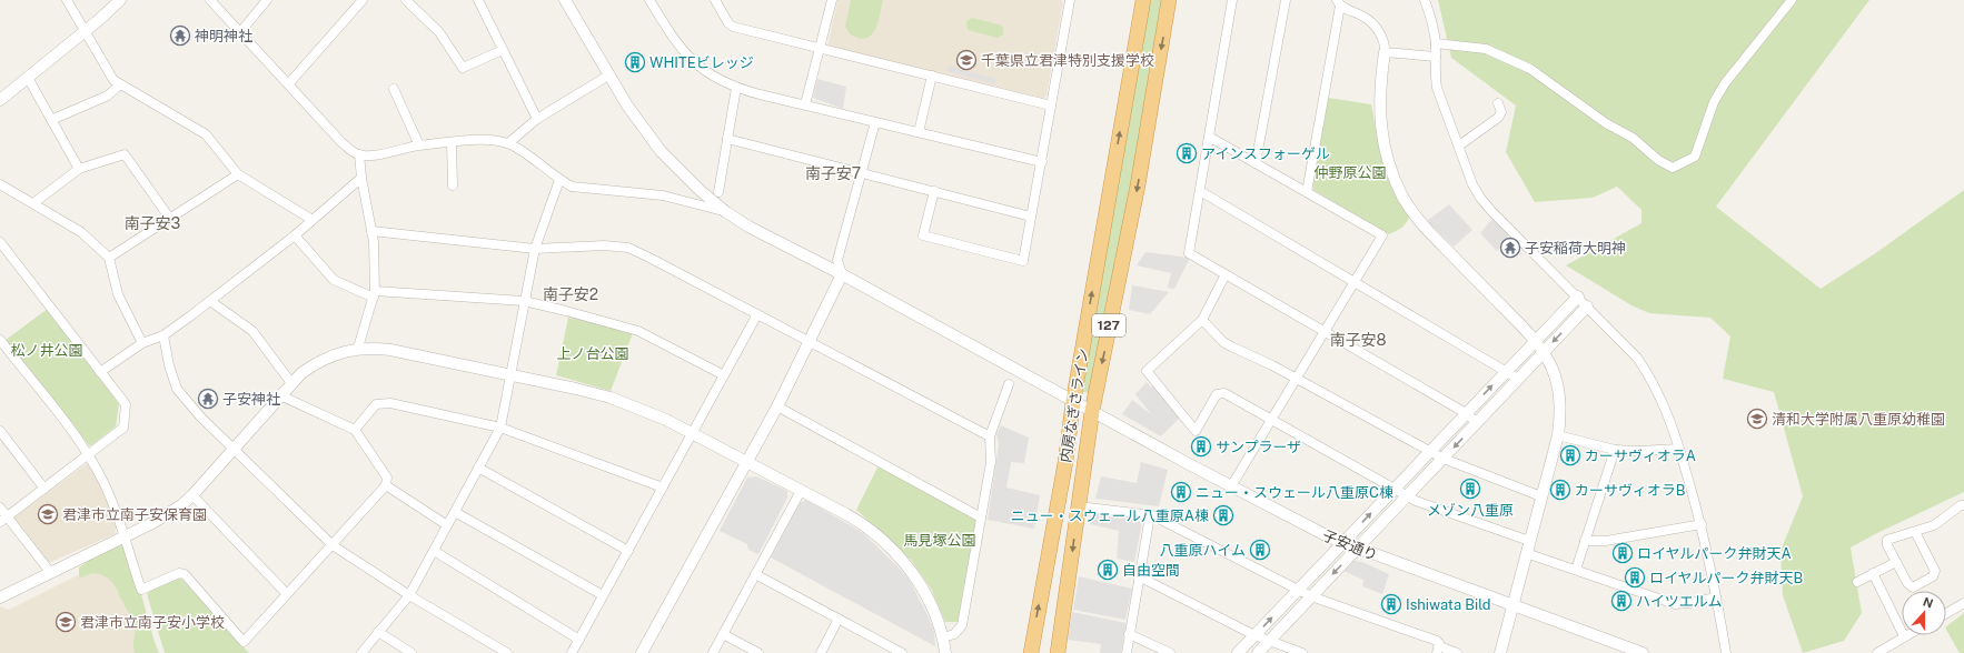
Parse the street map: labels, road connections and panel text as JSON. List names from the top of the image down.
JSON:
{
  "streets": {
    "highway": ["127", "内房なぎさライン"],
    "street": ["子安通り"]
  },
  "crossings": [
    ["内房なぎさライン", "子安通り"]
  ],
  "districts": [
    "南子安7",
    "南子安3",
    "南子安2",
    "南子安8"
  ],
  "parks": [
    "仲野原公園",
    "松ノ井公園",
    "上ノ台公園",
    "馬見塚公園"
  ],
  "places": {
    "temple": ["神明神社", "子安稲荷大明神", "子安神社"],
    "school or university": [
      "千葉県立君津特別支援学校",
      "清和大学附属八重原幼稚園",
      "君津市立南子安保育園",
      "君津市立南子安小学校"
    ],
    "building": [
      "WHITEビレッジ",
      "アインスフォーゲル",
      "サンプラーザ",
      "カーサヴィオラA",
      "メゾン八重原",
      "カーサヴィオラB",
      "ニュー・スウェール八重原C棟",
      "ニュー・スウェール八重原A棟",
      "八重原ハイム",
      "ロイヤルパーク弁財天A",
      "自由空間",
      "ロイヤルパーク弁財天B",
      "ハイツエルム",
      "Ishiwata Bild"
    ]
  },
  "north": "top"
}
